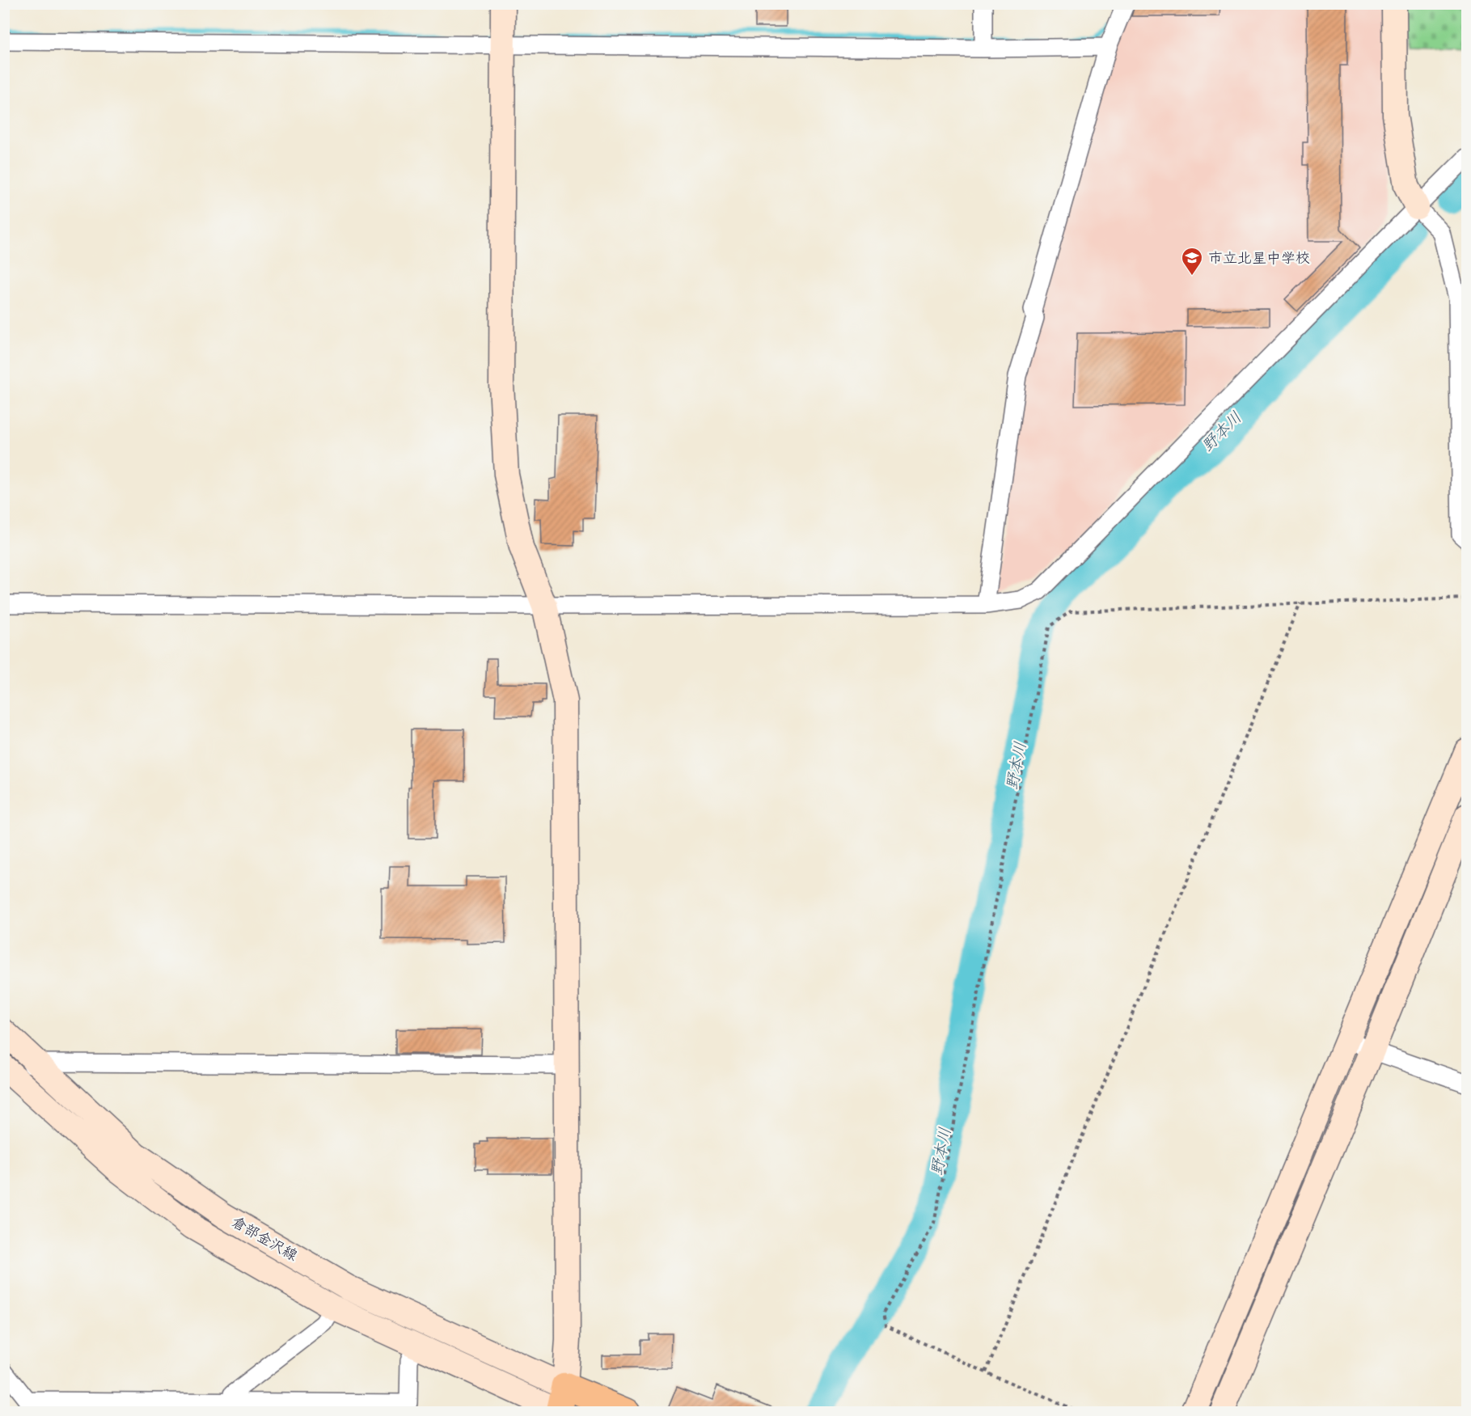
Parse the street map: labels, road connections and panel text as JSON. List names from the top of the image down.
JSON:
{
  "streets": {
    "street": ["倉部金沢線"]
  },
  "water": ["野本川"],
  "places": {
    "school or university": ["市立北星中学校"]
  }
}
